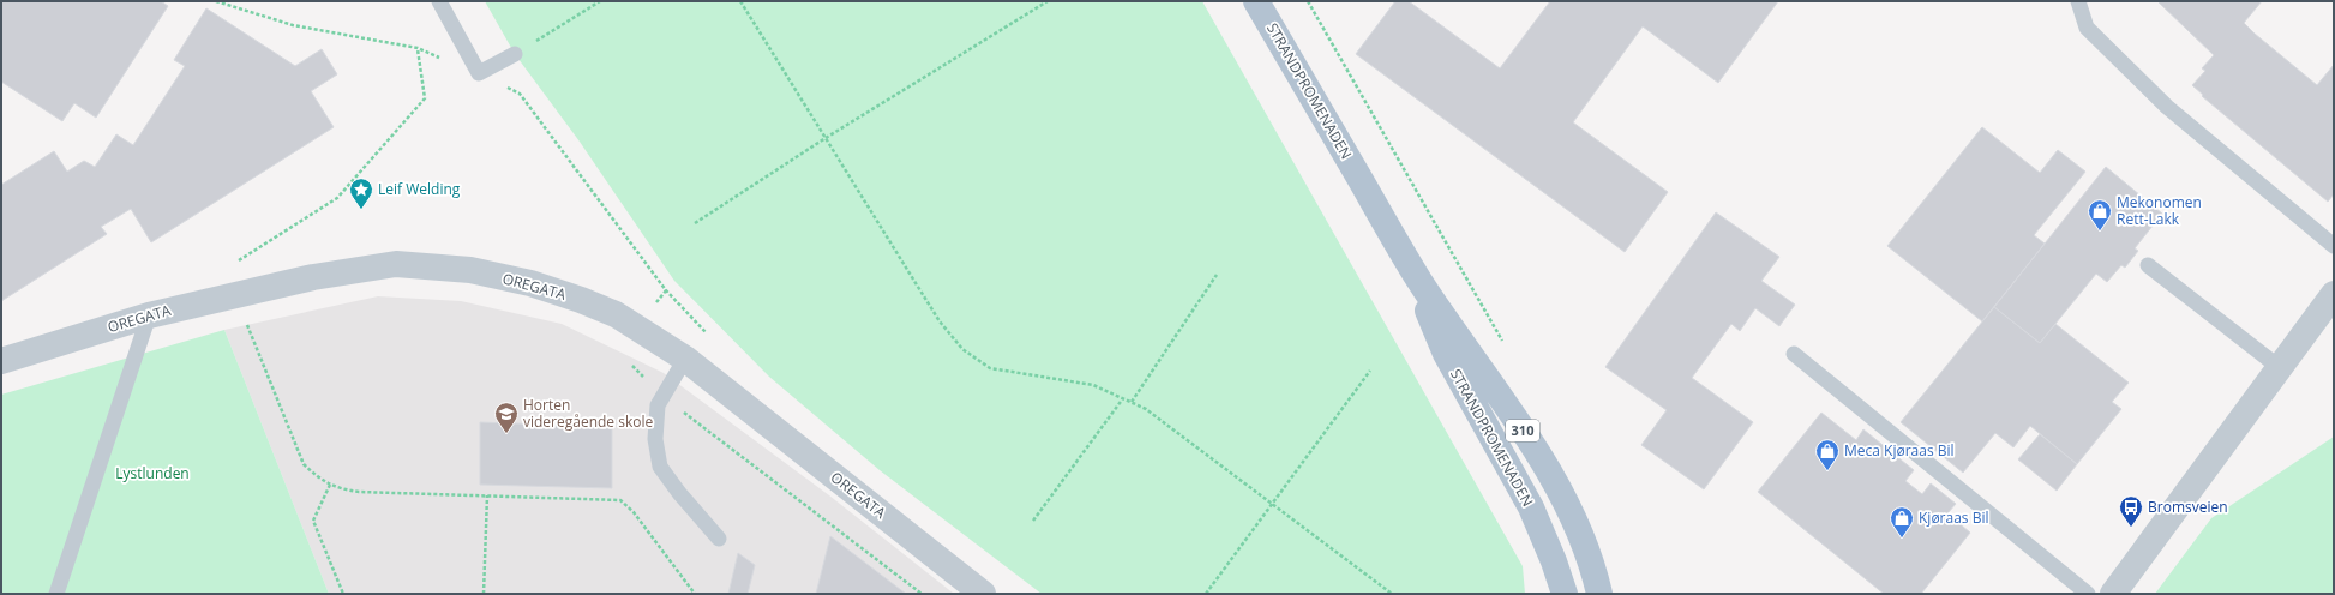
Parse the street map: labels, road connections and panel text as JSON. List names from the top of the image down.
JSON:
{
  "streets": {
    "main road": ["STRANDPROMENADEN", "310"],
    "street": ["OREGATA"]
  },
  "parks": ["Lystlunden"],
  "places": {
    "place": ["Leif Welding"],
    "shop": ["Mekonomen Rett-Lakk", "Meca Kjøraas Bil", "Kjøraas Bil"],
    "school or university": ["Horten videregående skole"],
    "bus stop": ["Bromsveien"]
  }
}
